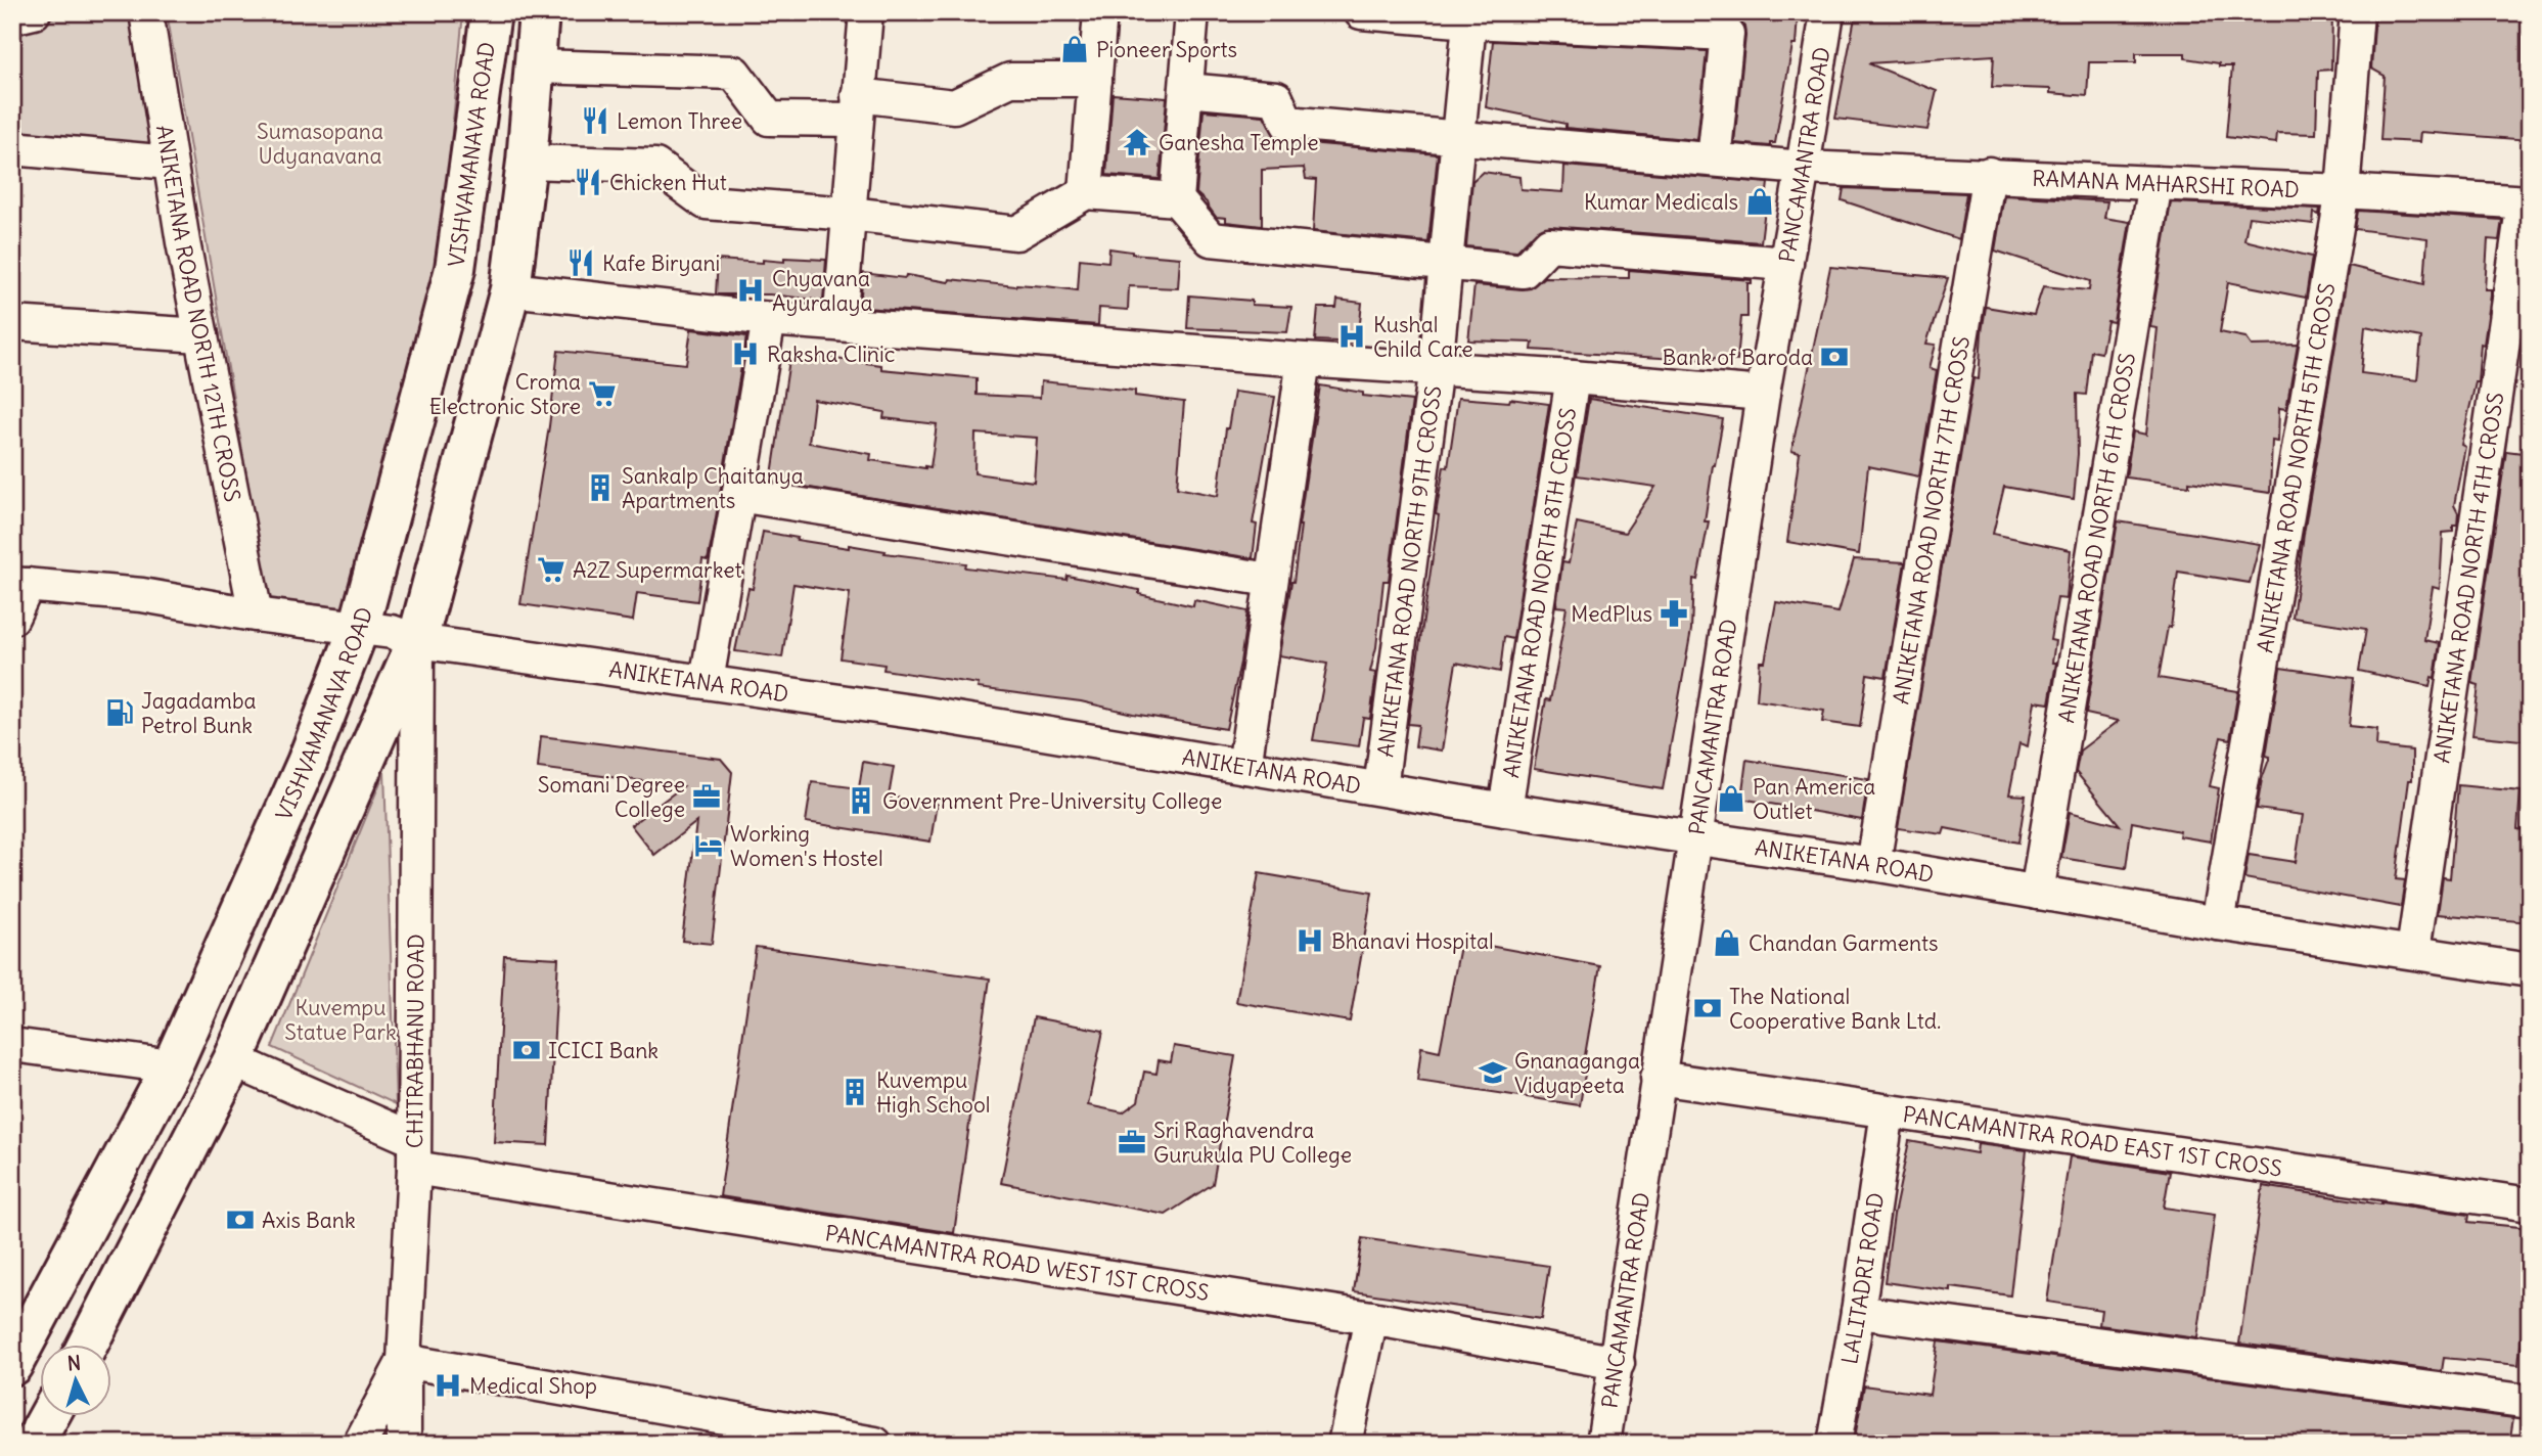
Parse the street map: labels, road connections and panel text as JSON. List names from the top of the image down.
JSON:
{
  "streets": {
    "main road": ["VISHVAMANAVA ROAD"],
    "street": [
      "PANCAMANTRA ROAD",
      "RAMANA MAHARSHI ROAD",
      "ANIKETANA ROAD NORTH 12TH CROSS",
      "ANIKETANA ROAD NORTH 5TH CROSS",
      "ANIKETANA ROAD NORTH 7TH CROSS",
      "ANIKETANA ROAD NORTH 6TH CROSS",
      "ANIKETANA ROAD NORTH 9TH CROSS",
      "ANIKETANA ROAD NORTH 4TH CROSS",
      "ANIKETANA ROAD NORTH 8TH CROSS",
      "ANIKETANA ROAD",
      "CHITRABHANU ROAD",
      "PANCAMANTRA ROAD EAST 1ST CROSS",
      "PANCAMANTRA ROAD WEST 1ST CROSS",
      "LALITADRI ROAD"
    ]
  },
  "crossings": [
    ["VISHVAMANAVA ROAD", "ANIKETANA ROAD"],
    ["PANCAMANTRA ROAD", "RAMANA MAHARSHI ROAD"],
    ["PANCAMANTRA ROAD", "ANIKETANA ROAD"],
    ["PANCAMANTRA ROAD", "PANCAMANTRA ROAD EAST 1ST CROSS"],
    ["PANCAMANTRA ROAD", "PANCAMANTRA ROAD WEST 1ST CROSS"],
    ["RAMANA MAHARSHI ROAD", "ANIKETANA ROAD NORTH 5TH CROSS"],
    ["RAMANA MAHARSHI ROAD", "ANIKETANA ROAD NORTH 7TH CROSS"],
    ["RAMANA MAHARSHI ROAD", "ANIKETANA ROAD NORTH 6TH CROSS"],
    ["RAMANA MAHARSHI ROAD", "ANIKETANA ROAD NORTH 9TH CROSS"],
    ["RAMANA MAHARSHI ROAD", "ANIKETANA ROAD NORTH 4TH CROSS"],
    ["ANIKETANA ROAD NORTH 12TH CROSS", "ANIKETANA ROAD"],
    ["ANIKETANA ROAD NORTH 5TH CROSS", "ANIKETANA ROAD"],
    ["ANIKETANA ROAD NORTH 7TH CROSS", "ANIKETANA ROAD"],
    ["ANIKETANA ROAD NORTH 6TH CROSS", "ANIKETANA ROAD"],
    ["ANIKETANA ROAD NORTH 9TH CROSS", "ANIKETANA ROAD"],
    ["ANIKETANA ROAD NORTH 4TH CROSS", "ANIKETANA ROAD"],
    ["ANIKETANA ROAD NORTH 8TH CROSS", "ANIKETANA ROAD"],
    ["ANIKETANA ROAD", "CHITRABHANU ROAD"],
    ["CHITRABHANU ROAD", "PANCAMANTRA ROAD WEST 1ST CROSS"],
    ["PANCAMANTRA ROAD EAST 1ST CROSS", "LALITADRI ROAD"]
  ],
  "parks": ["Sumasopana Udyanavana", "Kuvempu Statue Park"],
  "places": {
    "shop": [
      "Pioneer Sports",
      "Kumar Medicals",
      "Pan America Outlet",
      "Chandan Garments"
    ],
    "restaurant": ["Lemon Three", "Chicken Hut", "Kafe Biryani"],
    "temple": ["Ganesha Temple"],
    "hospital": [
      "Chyavana Ayuralaya",
      "Kushal Child Care",
      "Raksha Clinic",
      "Bhanavi Hospital",
      "Medical Shop"
    ],
    "bank": [
      "Bank of Baroda",
      "The National Cooperative Bank Ltd.",
      "ICICI Bank",
      "Axis Bank"
    ],
    "supermarket": ["Croma Electronic Store", "A2Z Supermarket"],
    "building": ["Sankalp Chaitanya Apartments", "Government Pre-University College", "Kuvempu High School"],
    "pharmacy": ["MedPlus"],
    "fuel station": ["Jagadamba Petrol Bunk"],
    "office": ["Somani Degree College", "Sri Raghavendra Gurukula PU College"],
    "hotel": ["Working Women's Hostel"],
    "school or university": ["Gnanaganga Vidyapeeta"]
  },
  "north": "top"
}
